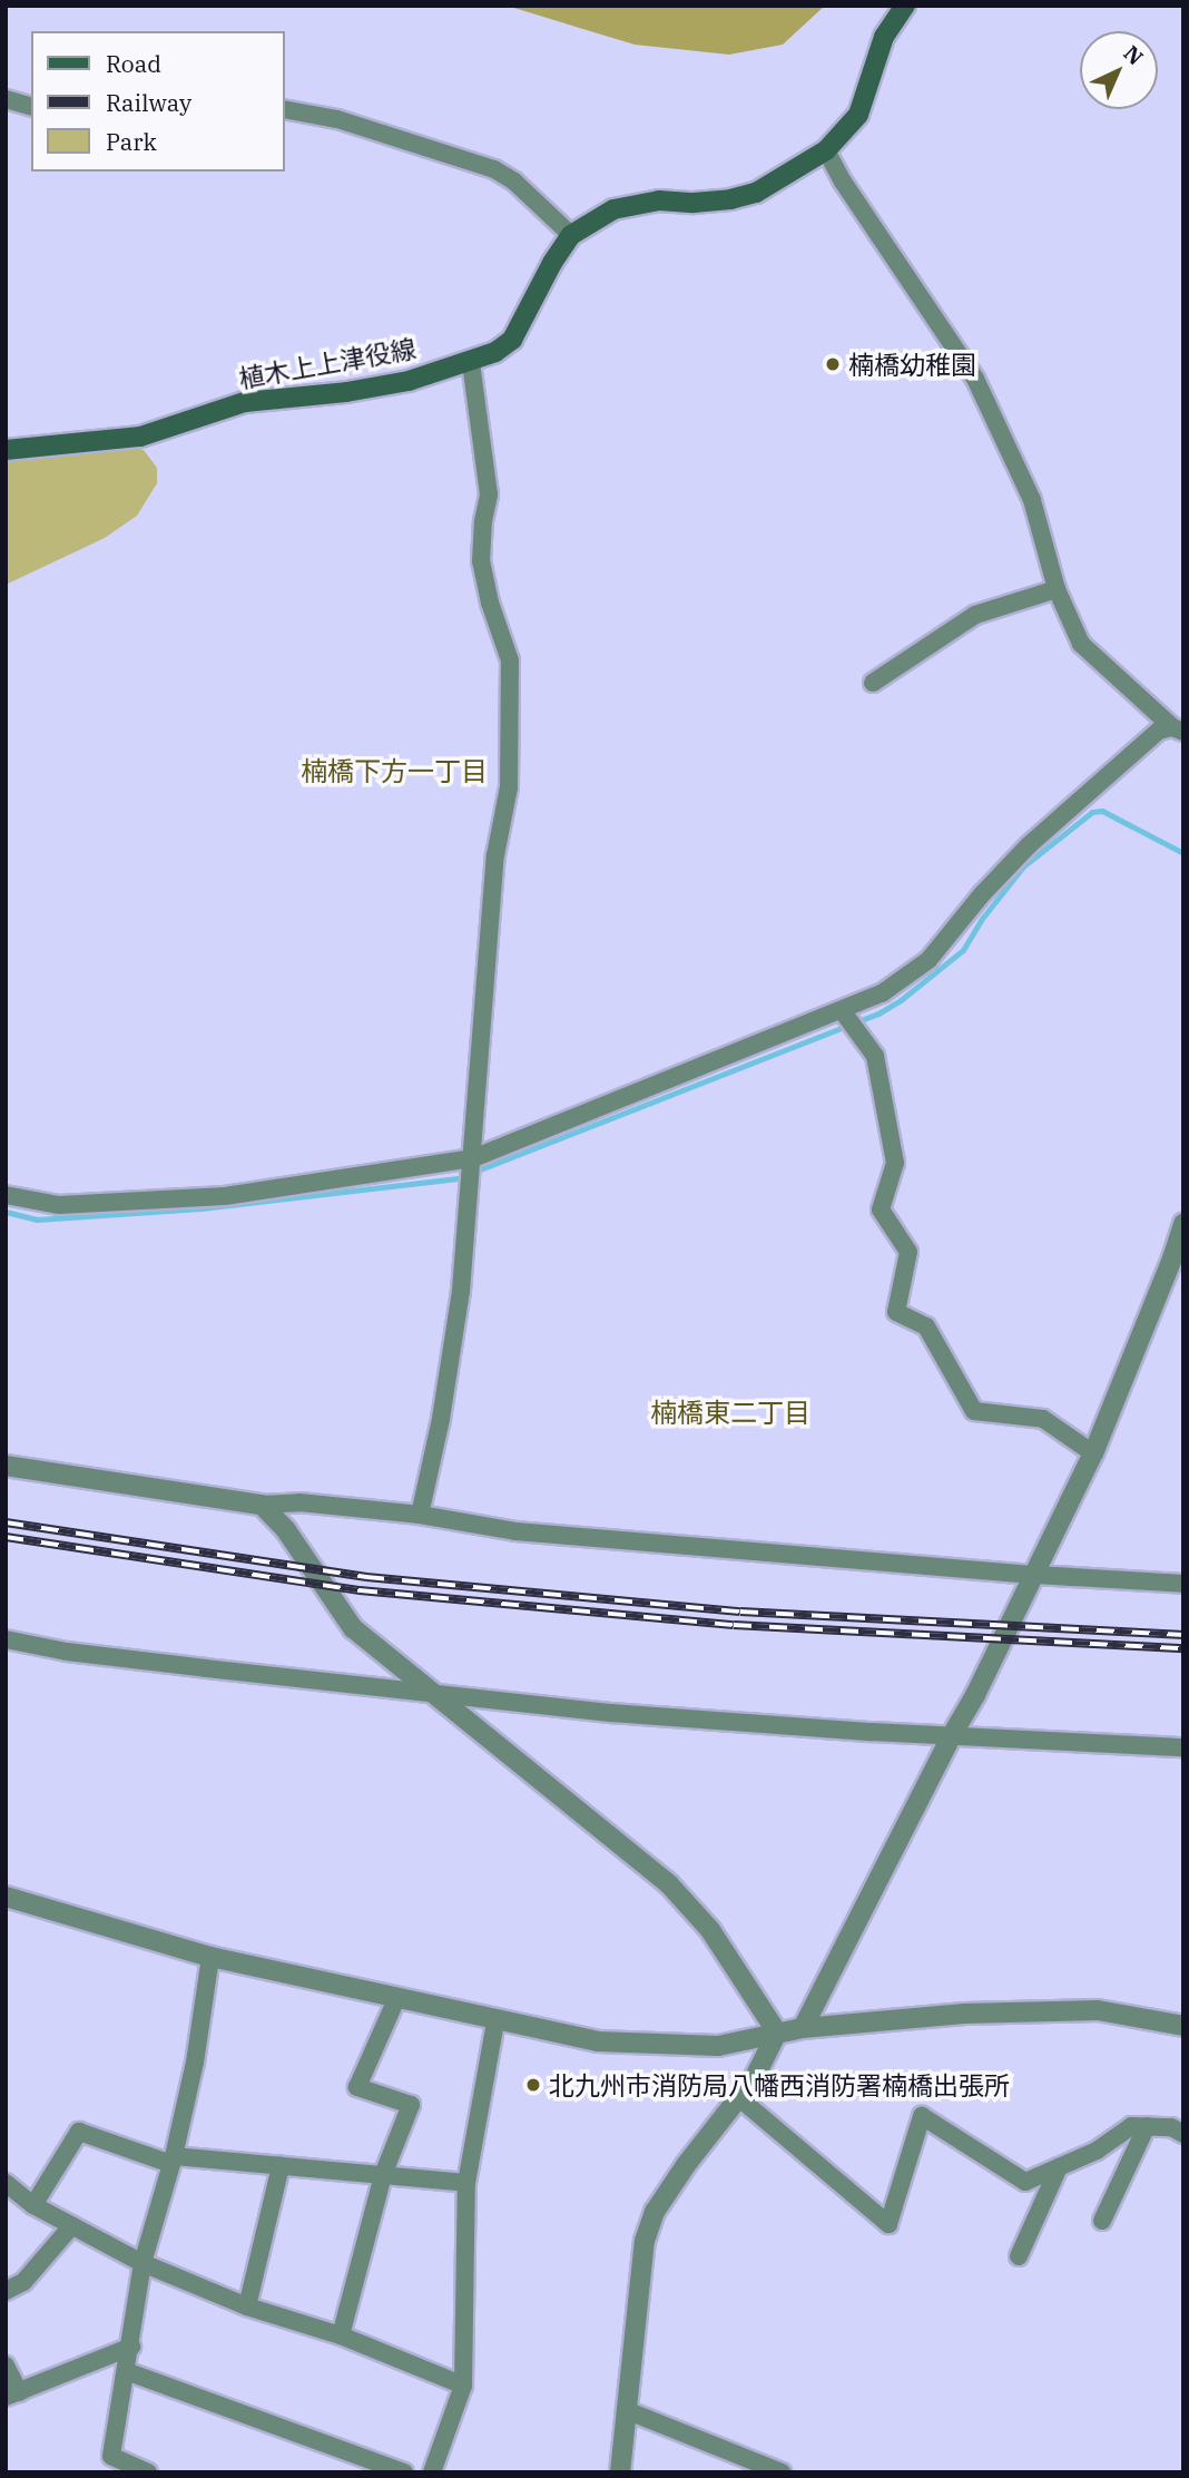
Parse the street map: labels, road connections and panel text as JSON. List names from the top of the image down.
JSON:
{
  "streets": {
    "main road": ["植木上上津役線"]
  },
  "districts": ["楠橋下方一丁目", "楠橋東二丁目"],
  "places": ["楠橋幼稚園", "北九州市消防局八幡西消防署楠橋出張所"],
  "legend": ["Road", "Railway", "Park"],
  "north": "top right"
}
